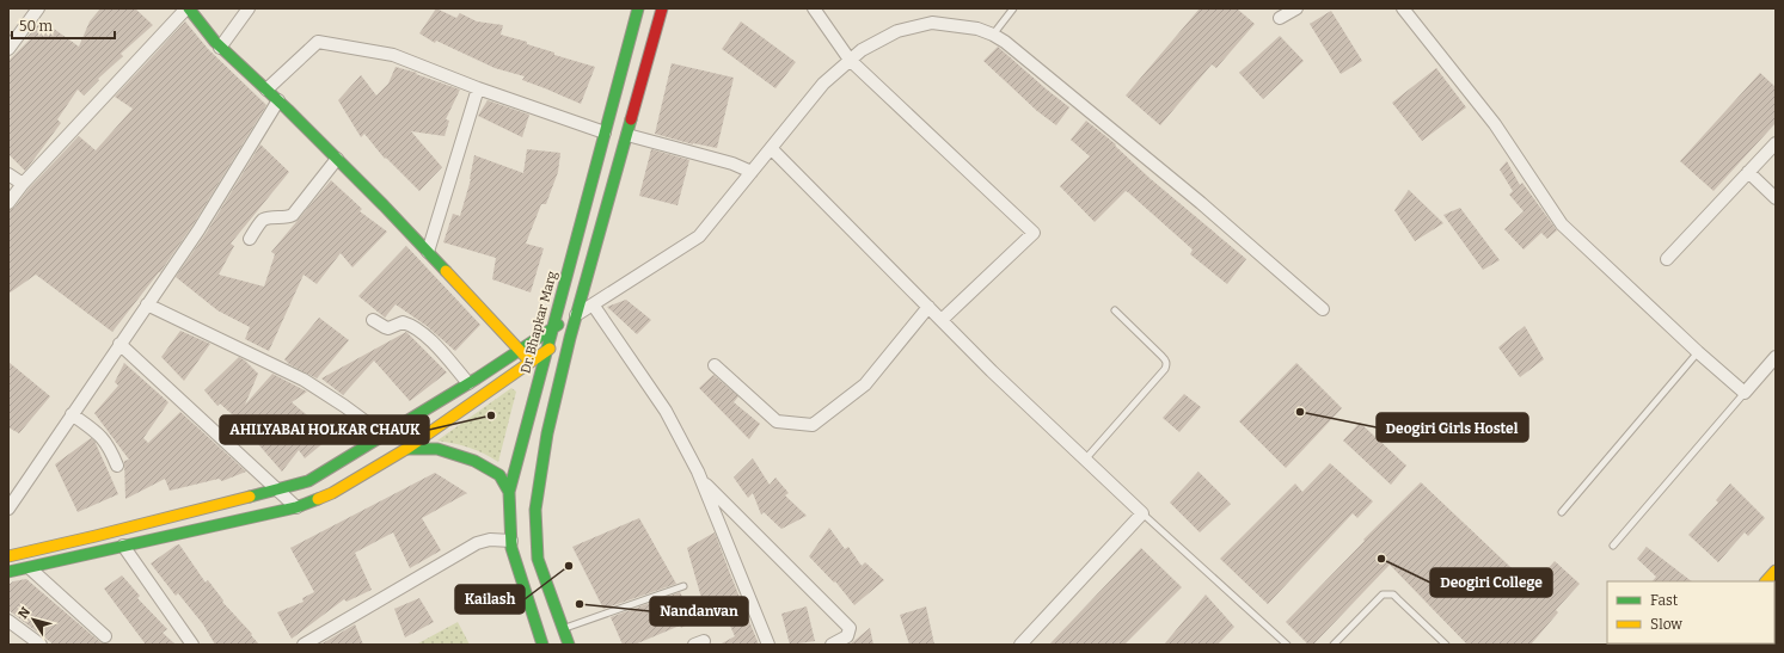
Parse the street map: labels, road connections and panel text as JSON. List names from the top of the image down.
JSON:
{
  "streets": {
    "main road": ["Dr. Bhapkar Marg"]
  },
  "places": [
    "Deogiri Girls Hostel",
    "AHILYABAI HOLKAR CHAUK",
    "Deogiri College",
    "Kailash",
    "Nandanvan"
  ],
  "legend": ["Fast", "Slow"],
  "scale_bar": "50 m",
  "north": "top left"
}
